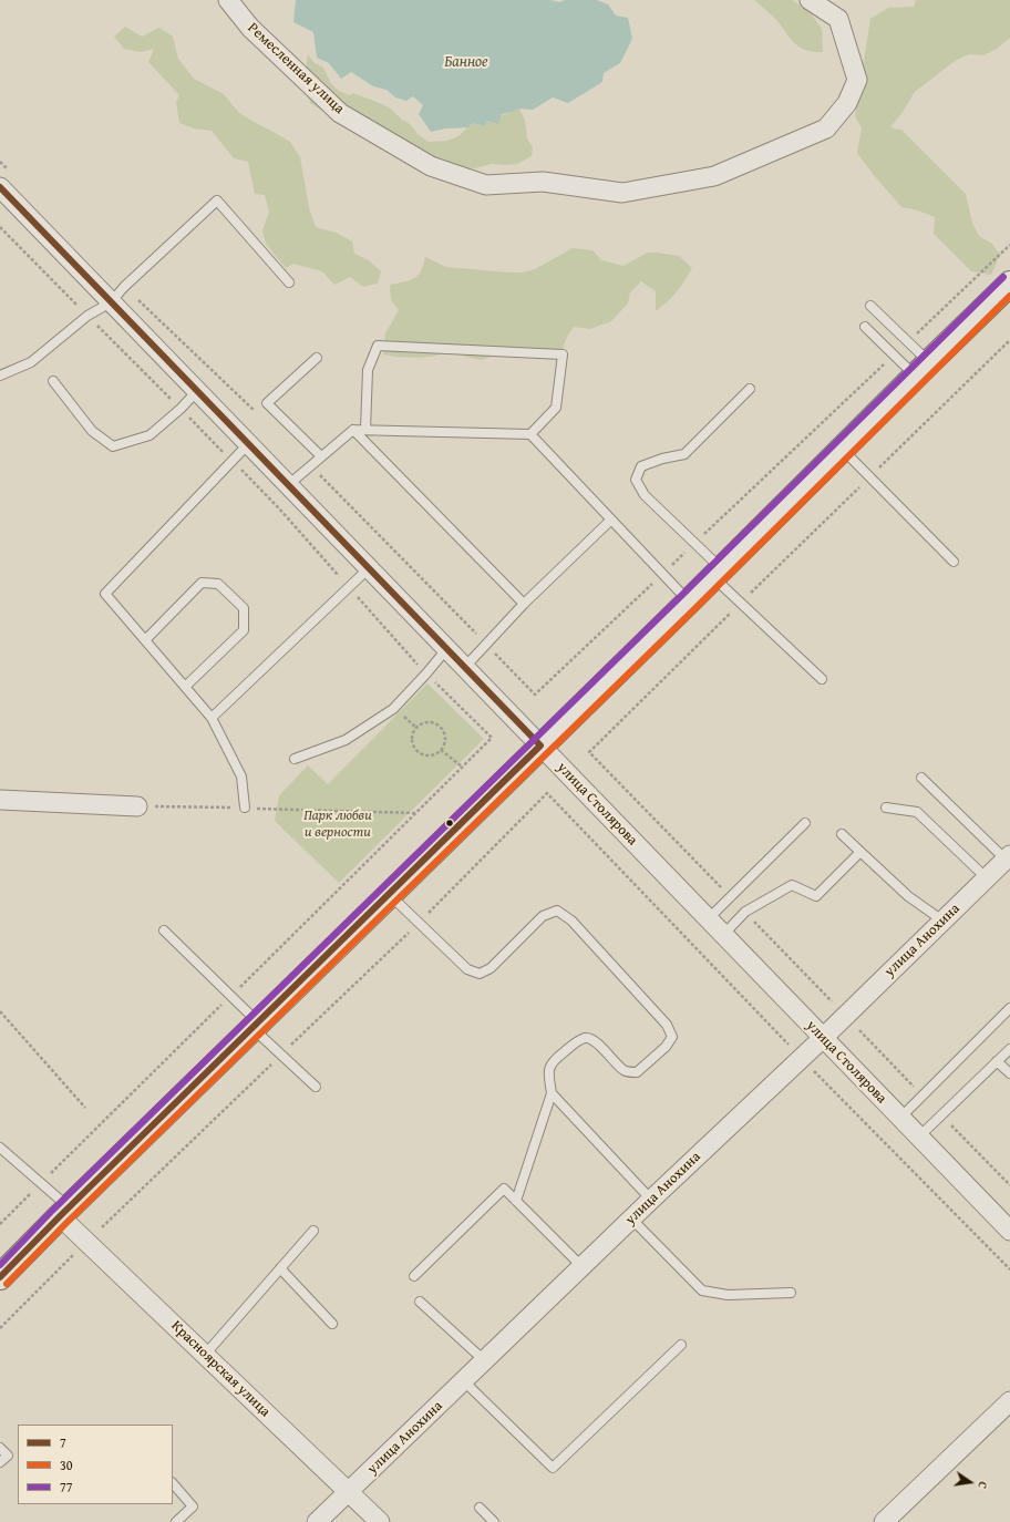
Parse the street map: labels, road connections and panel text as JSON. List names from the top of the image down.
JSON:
{
  "streets": {
    "street": [
      "Ремесленная улица",
      "улица Столярова",
      "улица Анохина",
      "Красноярская улица"
    ]
  },
  "crossings": [
    ["улица Столярова", "улица Анохина"],
    ["улица Анохина", "Красноярская улица"]
  ],
  "water": ["Банное"],
  "parks": ["Парк любви и верности"],
  "lines": ["transit line 7", "transit line 77", "transit line 30"],
  "legend": ["7", "30", "77"],
  "north": "right"
}
